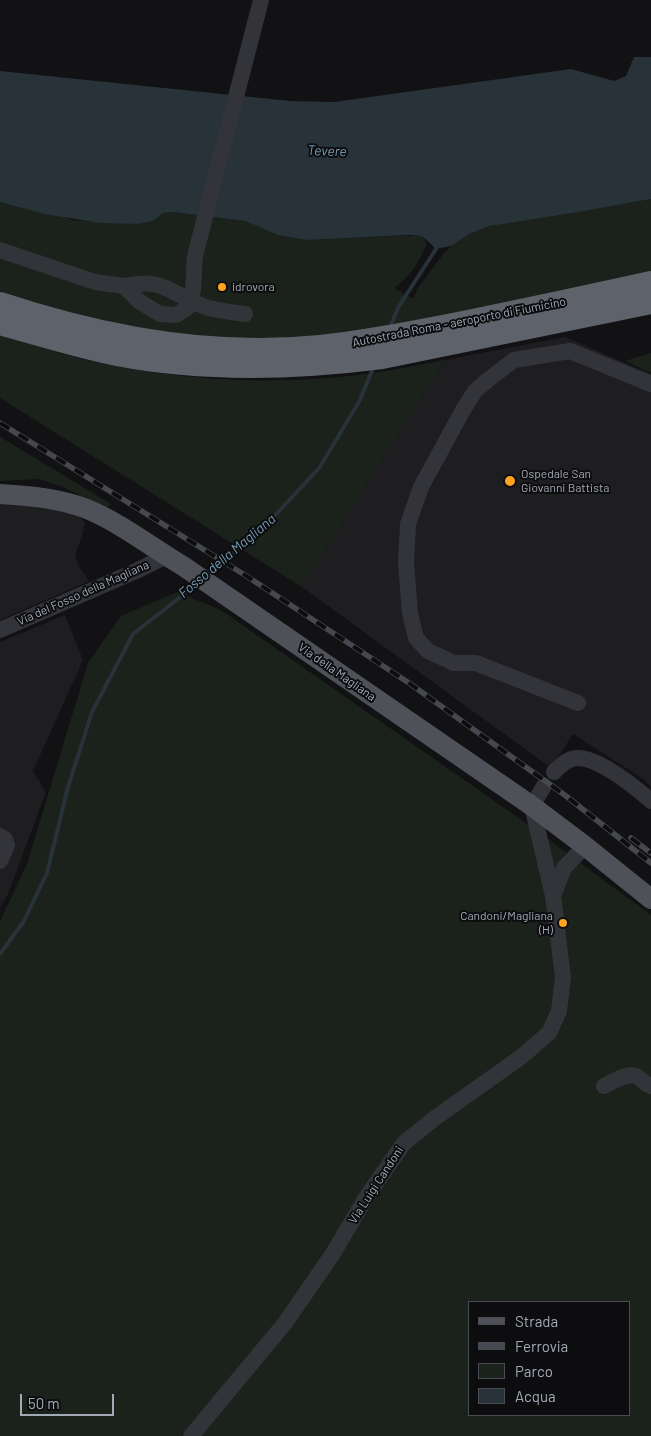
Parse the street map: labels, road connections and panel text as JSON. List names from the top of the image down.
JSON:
{
  "streets": {
    "highway": ["Autostrada Roma - aeroporto di Fiumicino"],
    "main road": ["Via della Magliana"],
    "street": ["Via del Fosso della Magliana", "Via Luigi Candoni"]
  },
  "crossings": [
    ["Via del Fosso della Magliana", "Via della Magliana"],
    ["Via della Magliana", "Via Luigi Candoni"]
  ],
  "water": ["Tevere", "Fosso della Magliana"],
  "places": ["idrovora", "Ospedale San Giovanni Battista", "Candoni/Magliana (H)"],
  "legend": [
    "Strada",
    "Ferrovia",
    "Parco",
    "Acqua"
  ],
  "scale_bar": "50 m"
}
